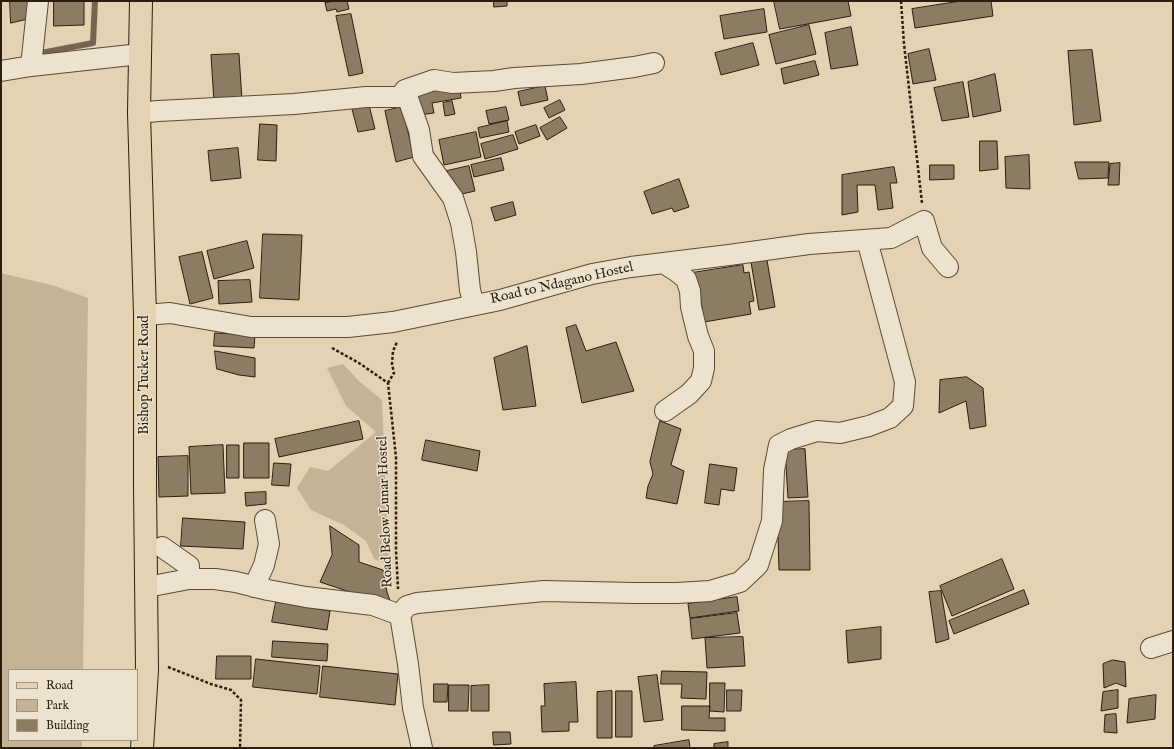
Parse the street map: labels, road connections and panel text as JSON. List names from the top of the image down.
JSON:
{
  "streets": {
    "main road": ["Bishop Tucker Road"],
    "street": ["Road to Ndagano Hostel"],
    "path": ["Road Below Lunar Hostel"]
  },
  "crossings": [
    ["Road to Ndagano Hostel", "Bishop Tucker Road"],
    ["Road to Ndagano Hostel", "Road Below Lunar Hostel"]
  ],
  "legend": ["Road", "Park", "Building"]
}
